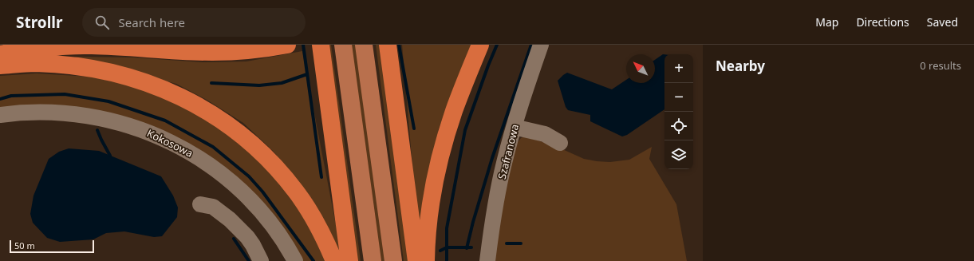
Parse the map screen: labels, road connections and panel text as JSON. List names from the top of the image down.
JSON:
{
  "streets": {
    "street": ["Kokosowa", "Szafranowa"]
  },
  "scale_bar": "50 m",
  "north": "top left",
  "page": {
    "header": "Strollr",
    "search": "Search here",
    "nav": ["Map", "Directions", "Saved"],
    "heading": ["Nearby", "0 results"],
    "map_buttons": ["+", "−"],
    "scale": "50 m"
  }
}
